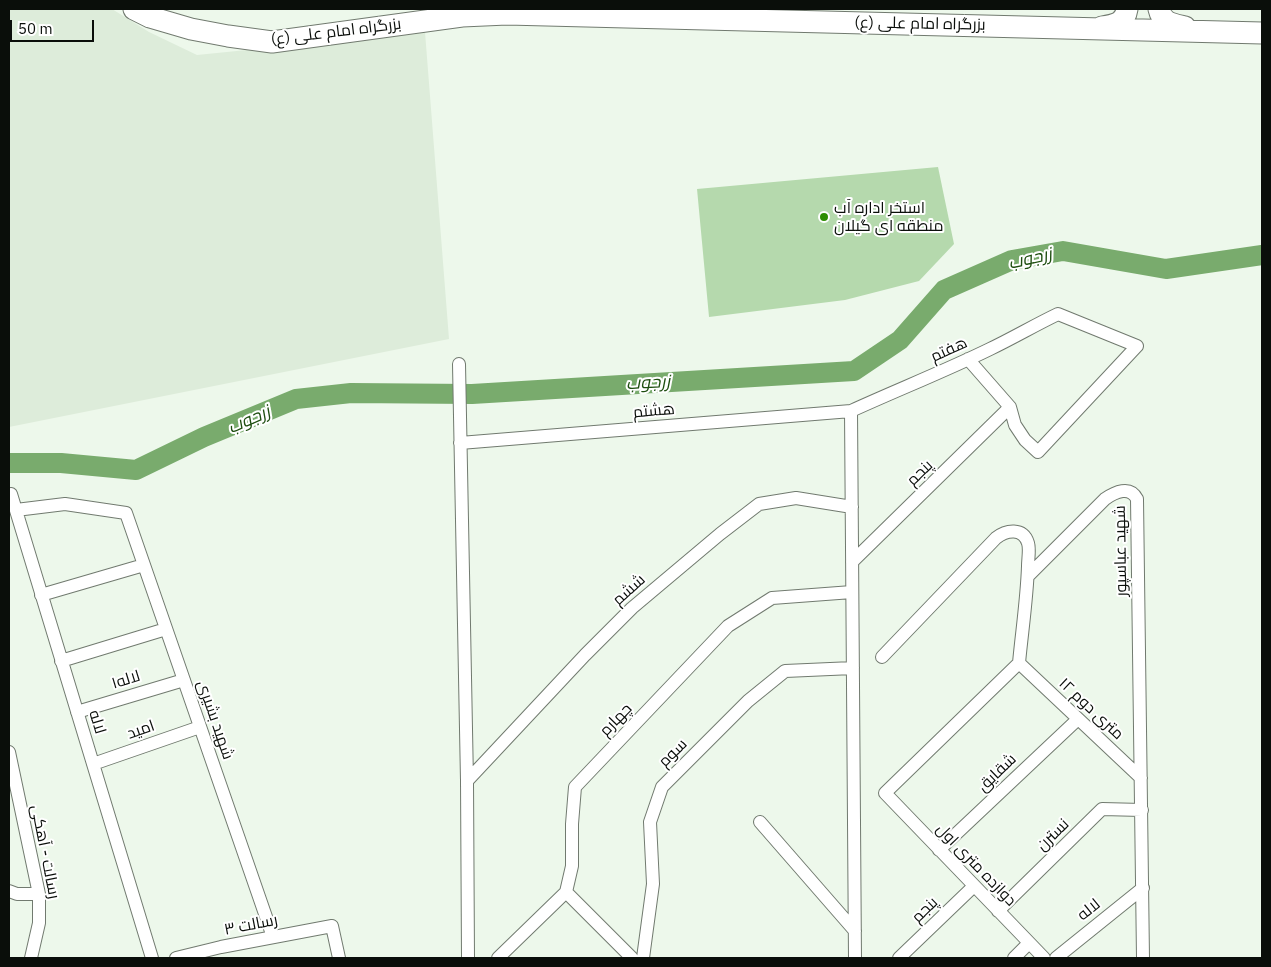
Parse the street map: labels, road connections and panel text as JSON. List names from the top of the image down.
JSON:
{
  "streets": {
    "highway": ["بزرگراه امام علی (ع)"],
    "street": [
      "هفتم",
      "هشتم",
      "پنجم",
      "شهید عباسپور",
      "ششم",
      "لاله۱",
      "۱۲ متری دوم",
      "شهید بشیری",
      "چهارم",
      "لاله",
      "امید",
      "سوم",
      "شقایق",
      "نسترن",
      "رسالت - آهکی",
      "دوازده متری اول",
      "رسالت ۳"
    ]
  },
  "crossings": [
    ["هفتم", "هشتم"],
    ["هفتم", "پنجم"],
    ["پنجم", "دوازده متری اول"],
    ["شهید عباسپور", "۱۲ متری دوم"],
    ["شهید عباسپور", "لاله"],
    ["شهید عباسپور", "نسترن"],
    ["لاله۱", "شهید بشیری"],
    ["لاله۱", "لاله"],
    ["۱۲ متری دوم", "شقایق"],
    ["۱۲ متری دوم", "دوازده متری اول"],
    ["شهید بشیری", "لاله"],
    ["شهید بشیری", "امید"],
    ["شهید بشیری", "رسالت ۳"],
    ["لاله", "امید"],
    ["شقایق", "دوازده متری اول"],
    ["نسترن", "دوازده متری اول"]
  ],
  "water": ["زرجوب"],
  "places": ["استخر اداره آب منطقه ای گیلان"],
  "scale_bar": "50 m"
}
